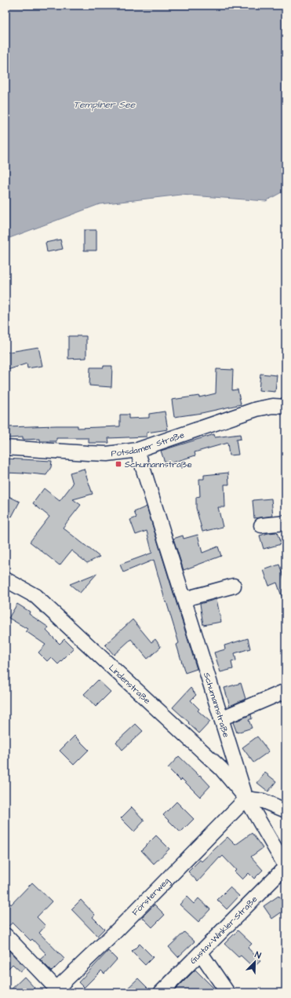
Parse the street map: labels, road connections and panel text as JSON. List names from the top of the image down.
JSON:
{
  "streets": {
    "street": [
      "Potsdamer Straße",
      "Lindenstraße",
      "Schumannstraße",
      "Försterweg",
      "Gustav-Winkler-Straße"
    ]
  },
  "crossings": [
    ["Potsdamer Straße", "Schumannstraße"],
    ["Lindenstraße", "Schumannstraße"],
    ["Lindenstraße", "Försterweg"],
    ["Schumannstraße", "Försterweg"]
  ],
  "water": ["Templiner See"],
  "places": {
    "transit": ["Schumannstraße"]
  },
  "north": "top right"
}
